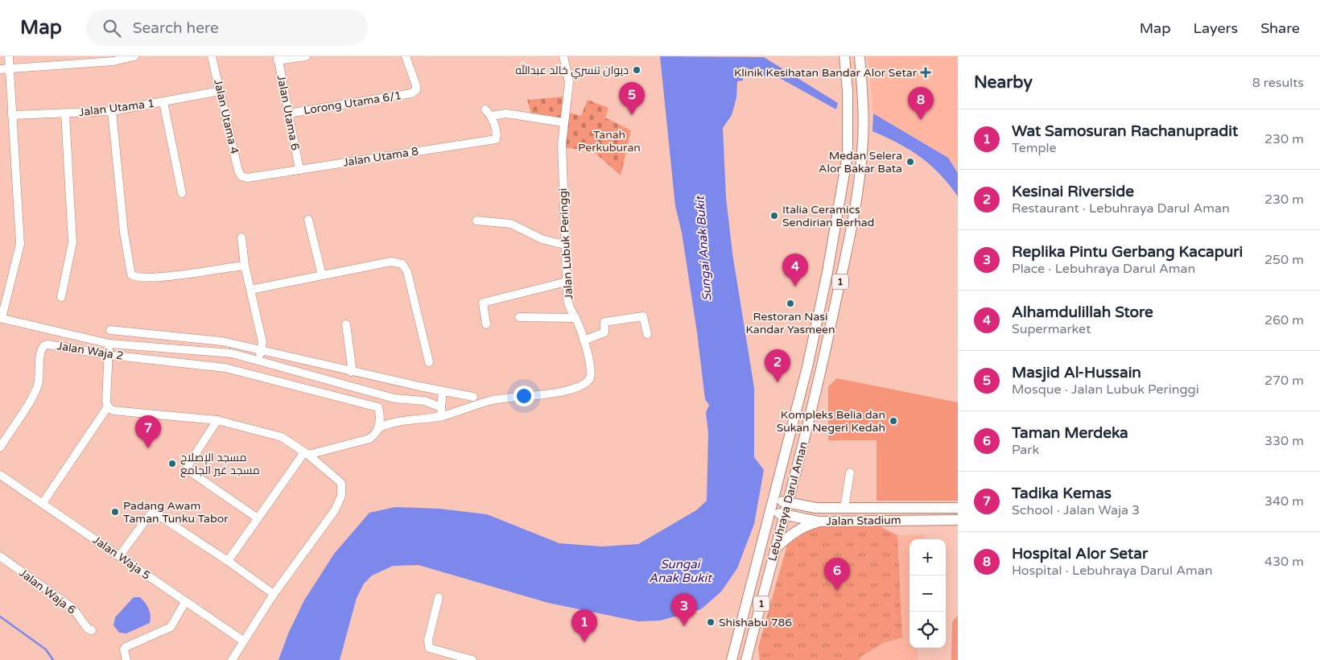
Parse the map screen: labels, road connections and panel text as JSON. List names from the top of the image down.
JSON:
{
  "streets": {
    "main road": ["1", "Lebuhraya Darul Aman", "Jalan Stadium"],
    "street": [
      "Lorong Utama 6/1",
      "Jalan Utama 1",
      "Jalan Utama 6",
      "Jalan Utama 4",
      "Jalan Utama 8",
      "Jalan Lubuk Peringgi",
      "Jalan Waja 2",
      "Jalan Waja 5",
      "Jalan Waja 6"
    ]
  },
  "crossings": [
    ["Lorong Utama 6/1", "Jalan Utama 6"],
    ["Jalan Utama 1", "Jalan Utama 4"],
    ["Jalan Utama 6", "Jalan Utama 8"],
    ["Jalan Utama 4", "Jalan Utama 8"],
    ["Jalan Utama 8", "Jalan Lubuk Peringgi"],
    ["Lebuhraya Darul Aman", "Jalan Stadium"]
  ],
  "water": ["Sungai Anak Bukit"],
  "parks": ["Tanah Perkuburan"],
  "places": {
    "other": [
      "دیوان تنسري خالد عبدالله",
      "Medan Selera Alor Bakar Bata",
      "Italia Ceramics Sendirian Berhad",
      "Restoran Nasi Kandar Yasmeen",
      "Kompleks Belia dan Sukan Negeri Kedah",
      "مسجد الإصلاح مسجد غير الجامع",
      "Padang Awam Taman Tunku Tabor",
      "Shishabu 786"
    ],
    "health": ["Klinik Kesihatan Bandar Alor Setar"]
  },
  "page": {
    "header": "Map",
    "search": "Search here",
    "nav": ["Map", "Layers", "Share"],
    "heading": ["Nearby", "8 results"],
    "pins": [
      "5",
      "8",
      "4",
      "2",
      "7",
      "6",
      "3",
      "1"
    ],
    "list": [
      {
        "mark": "1",
        "name": "Wat Samosuran Rachanupradit",
        "note": "Temple",
        "value": "230 m"
      },
      {
        "mark": "2",
        "name": "Kesinai Riverside",
        "note": "Restaurant · Lebuhraya Darul Aman",
        "value": "230 m"
      },
      {
        "mark": "3",
        "name": "Replika Pintu Gerbang Kacapuri",
        "note": "Place · Lebuhraya Darul Aman",
        "value": "250 m"
      },
      {
        "mark": "4",
        "name": "Alhamdulillah Store",
        "note": "Supermarket",
        "value": "260 m"
      },
      {
        "mark": "5",
        "name": "Masjid Al-Hussain",
        "note": "Mosque · Jalan Lubuk Peringgi",
        "value": "270 m"
      },
      {
        "mark": "6",
        "name": "Taman Merdeka",
        "note": "Park",
        "value": "330 m"
      },
      {
        "mark": "7",
        "name": "Tadika Kemas",
        "note": "School · Jalan Waja 3",
        "value": "340 m"
      },
      {
        "mark": "8",
        "name": "Hospital Alor Setar",
        "note": "Hospital · Lebuhraya Darul Aman",
        "value": "430 m"
      }
    ],
    "map_buttons": ["+", "−"]
  }
}
